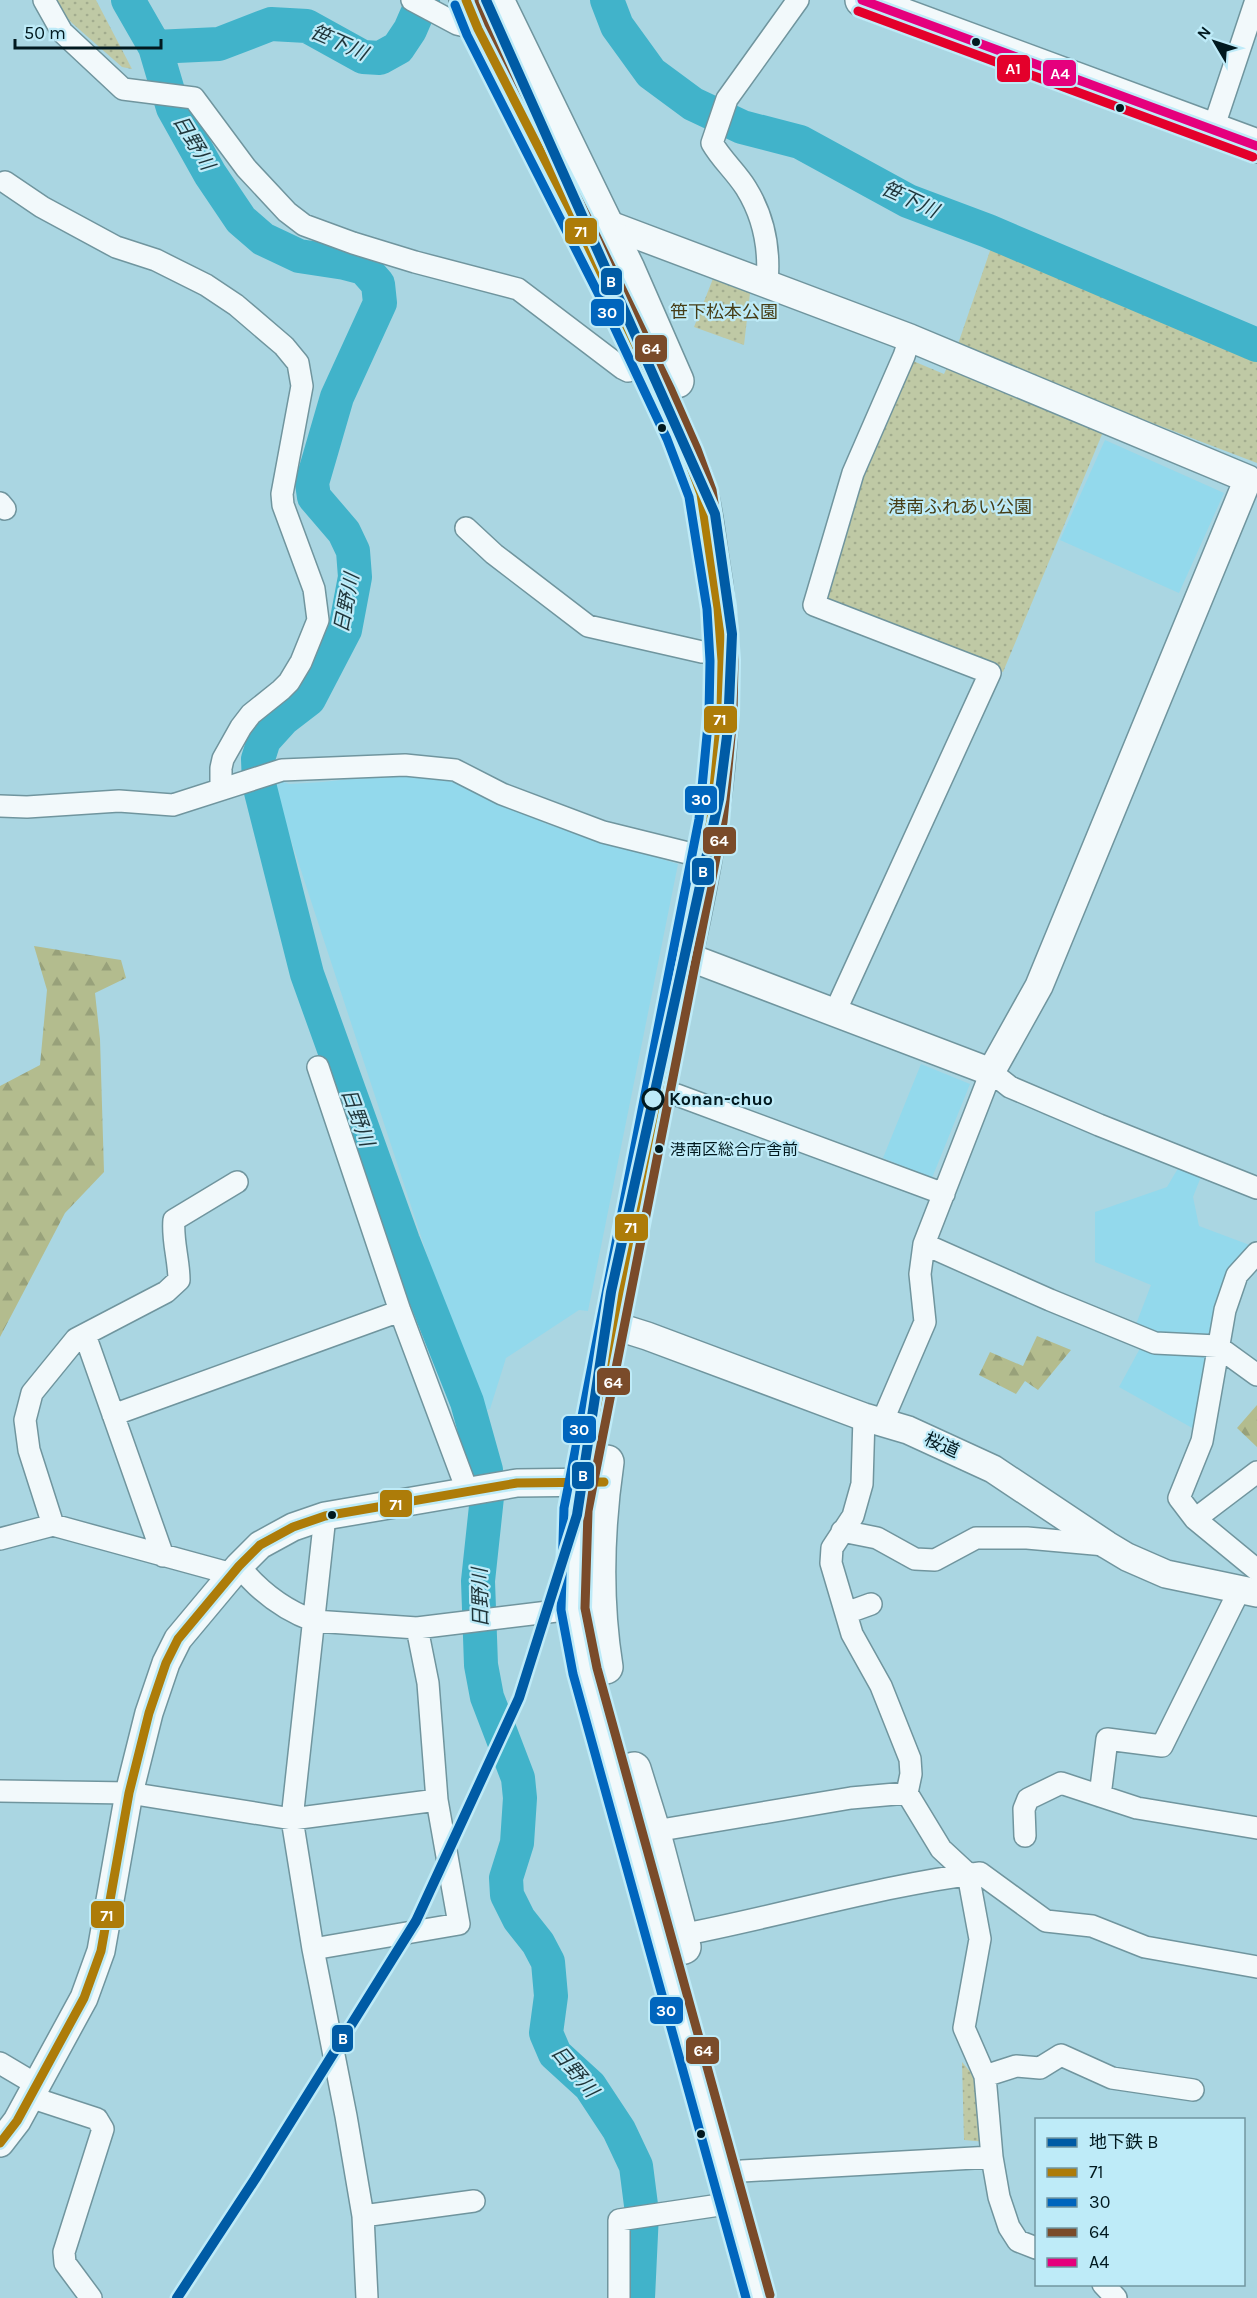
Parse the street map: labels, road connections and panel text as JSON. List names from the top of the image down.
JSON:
{
  "streets": {
    "street": ["桜道"]
  },
  "water": ["笹下川", "日野川"],
  "parks": ["笹下松本公園", "港南ふれあい公園"],
  "places": ["Konan-chuo", "港南区総合庁舎前"],
  "lines": [
    "metro line B",
    "transit line 71",
    "transit line 64",
    "transit line A4",
    "transit line 30",
    "transit line A1"
  ],
  "legend": [
    "地下鉄 B",
    "71",
    "30",
    "64",
    "A4"
  ],
  "scale_bar": "50 m",
  "north": "top left"
}
